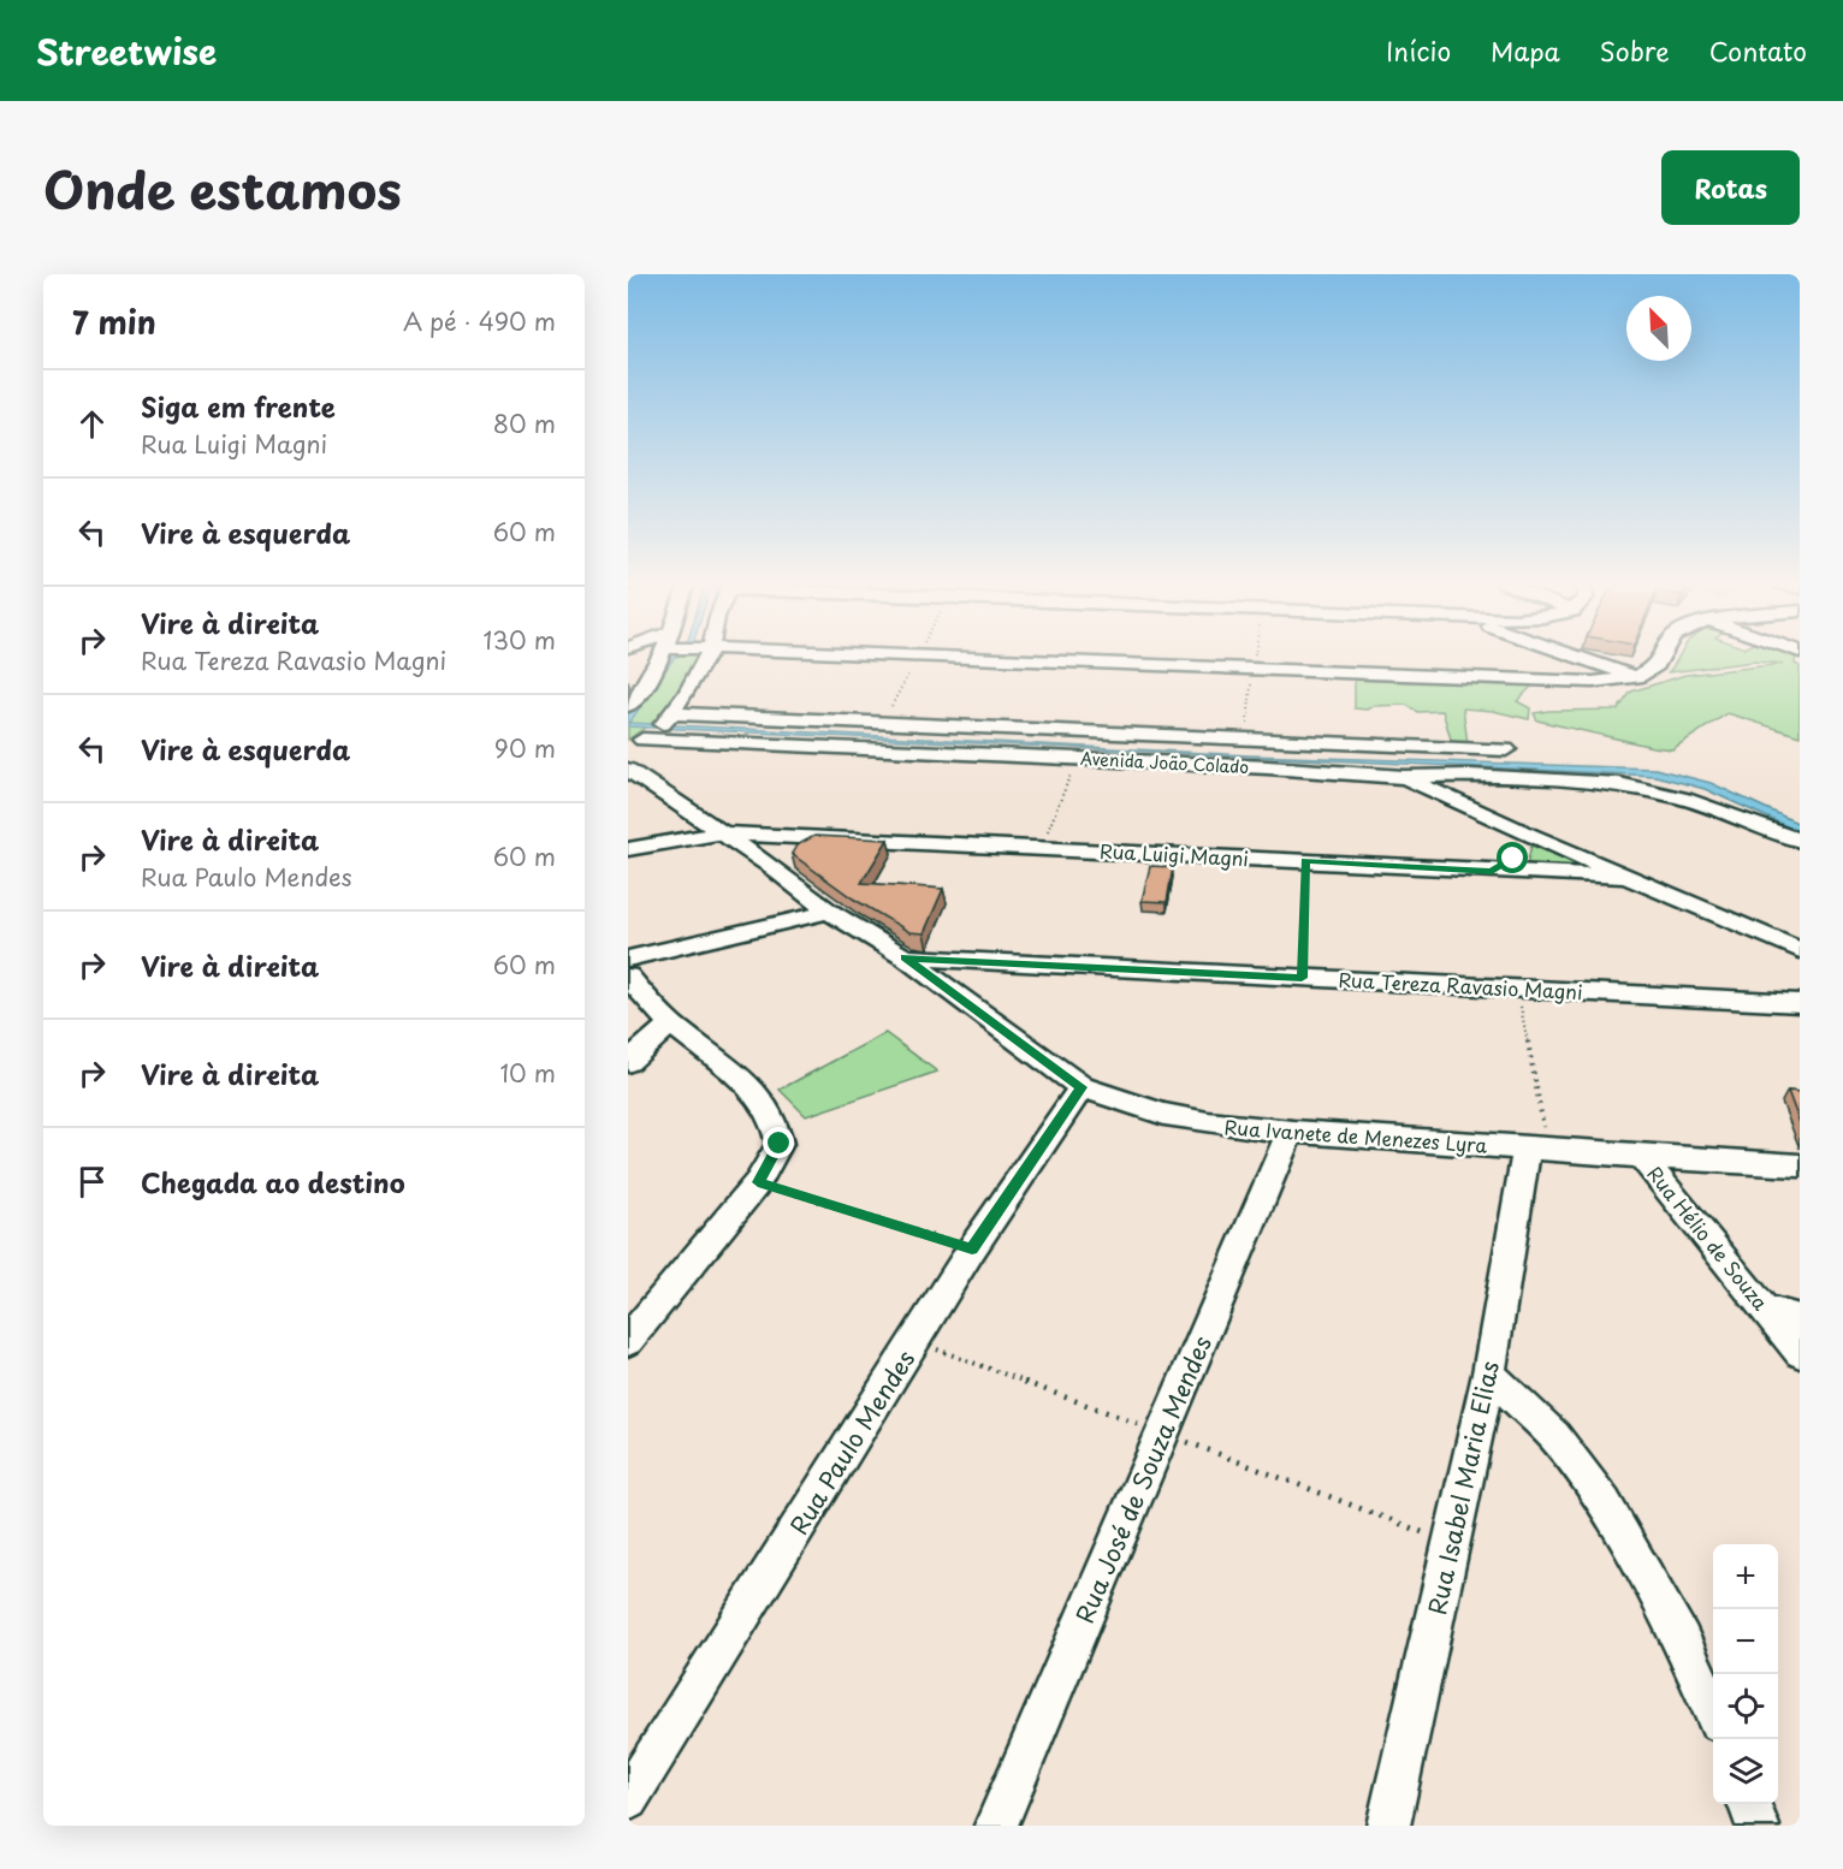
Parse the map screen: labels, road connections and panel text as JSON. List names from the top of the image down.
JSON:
{
  "streets": {
    "street": [
      "Avenida João Colado",
      "Rua Luigi Magni",
      "Rua Tereza Ravasio Magni",
      "Rua Ivanete de Menezes Lyra",
      "Rua Hélio de Souza",
      "Rua Paulo Mendes",
      "Rua José de Souza Mendes",
      "Rua Isabel Maria Elias"
    ]
  },
  "crossings": [
    ["Rua Luigi Magni", "Rua Ivanete de Menezes Lyra"],
    ["Rua Tereza Ravasio Magni", "Rua Ivanete de Menezes Lyra"],
    ["Rua Ivanete de Menezes Lyra", "Rua Hélio de Souza"],
    ["Rua Ivanete de Menezes Lyra", "Rua Paulo Mendes"],
    ["Rua Ivanete de Menezes Lyra", "Rua José de Souza Mendes"],
    ["Rua Ivanete de Menezes Lyra", "Rua Isabel Maria Elias"]
  ],
  "north": "top left",
  "page": {
    "header": "Streetwise",
    "nav": [
      "Início",
      "Mapa",
      "Sobre",
      "Contato"
    ],
    "title": "Onde estamos",
    "buttons": "Rotas",
    "heading": ["7 min", "A pé · 490 m"],
    "list": [
      ["Siga em frente", "Rua Luigi Magni", "80 m"],
      ["Vire à esquerda", "60 m"],
      ["Vire à direita", "Rua Tereza Ravasio Magni", "130 m"],
      ["Vire à esquerda", "90 m"],
      ["Vire à direita", "Rua Paulo Mendes", "60 m"],
      ["Vire à direita", "60 m"],
      ["Vire à direita", "10 m"],
      "Chegada ao destino"
    ],
    "map_buttons": ["+", "−"]
  }
}
